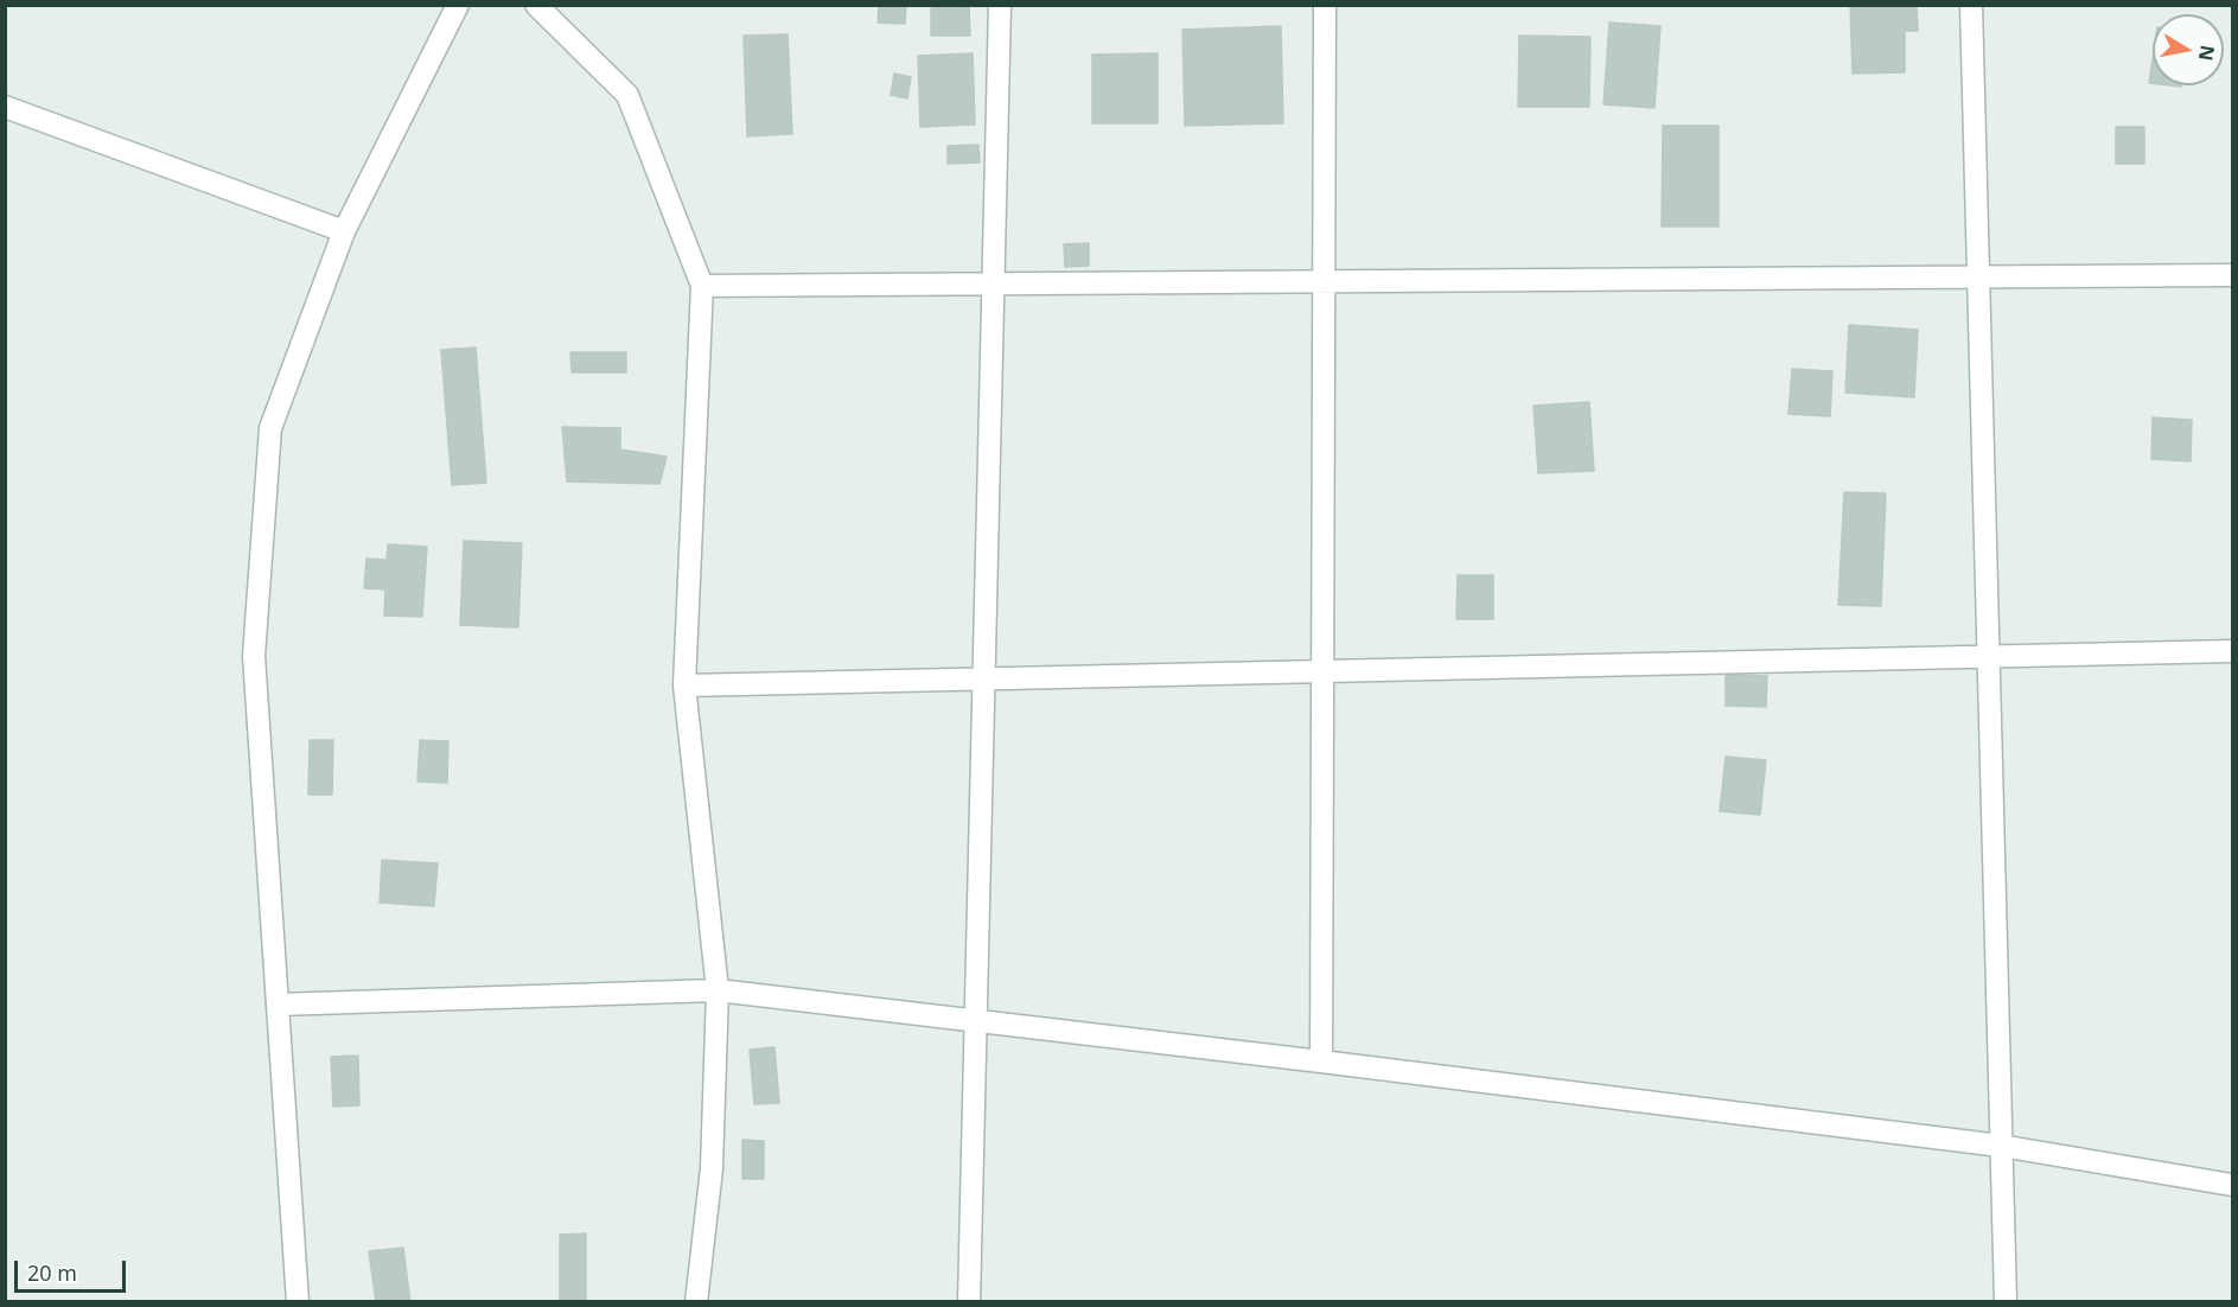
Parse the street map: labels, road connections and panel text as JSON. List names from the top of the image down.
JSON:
{
  "scale_bar": "20 m",
  "north": "right"
}
